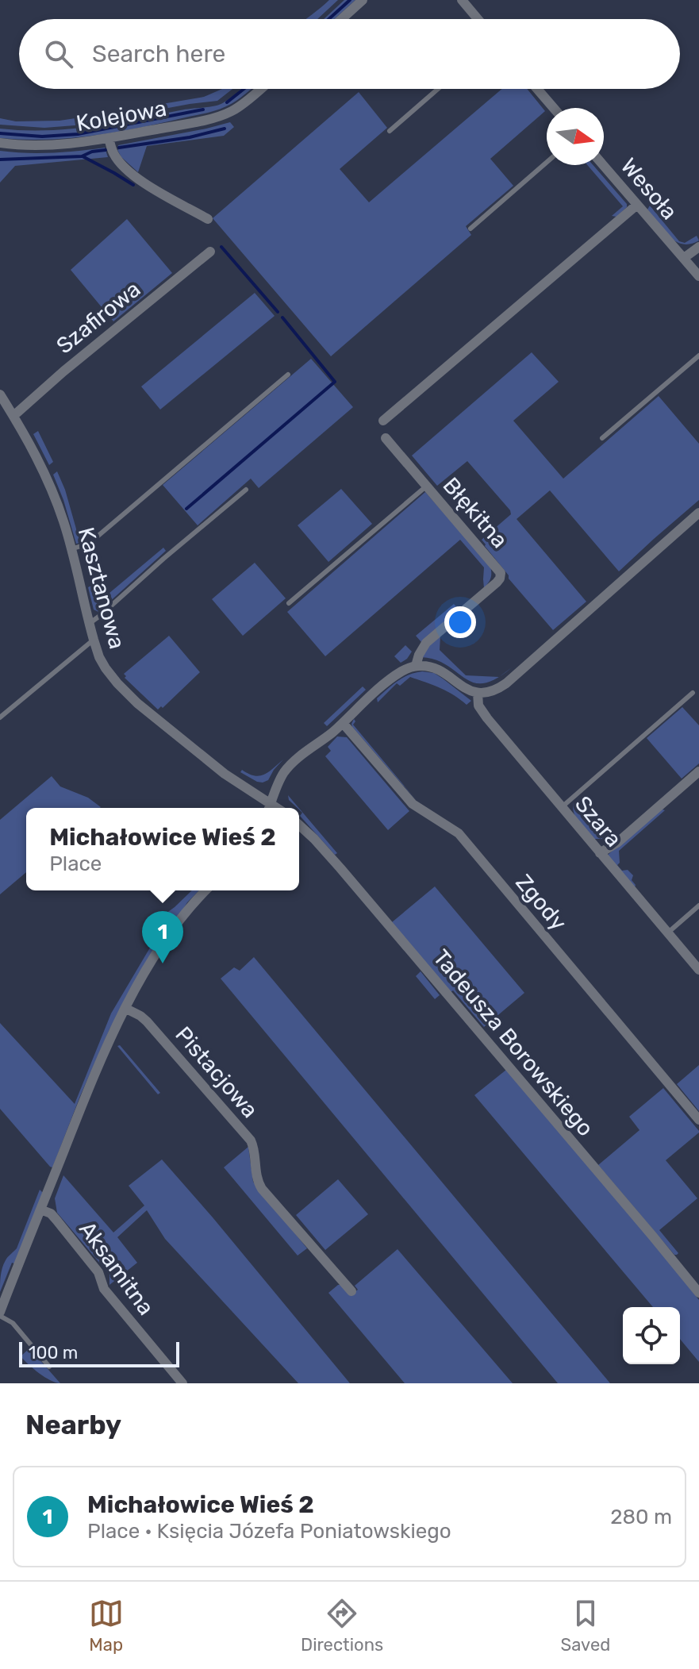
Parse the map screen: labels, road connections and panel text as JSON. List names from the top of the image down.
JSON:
{
  "streets": {
    "street": [
      "Kolejowa",
      "Wesoła",
      "Szafirowa",
      "Błękitna",
      "Kasztanowa",
      "Szara",
      "Zgody",
      "Tadeusza Borowskiego",
      "Pistacjowa",
      "Aksamitna"
    ]
  },
  "crossings": [
    ["Szafirowa", "Kasztanowa"]
  ],
  "scale_bar": "100 m",
  "north": "right",
  "page": {
    "search": "Search here",
    "popup": ["Michałowice Wieś 2", "Place"],
    "pins": "1",
    "scale": "100 m",
    "heading": "Nearby",
    "list": [
      {
        "mark": "1",
        "name": "Michałowice Wieś 2",
        "note": "Place · Księcia Józefa Poniatowskiego",
        "value": "280 m"
      }
    ],
    "nav": ["Map", "Directions", "Saved"]
  }
}
